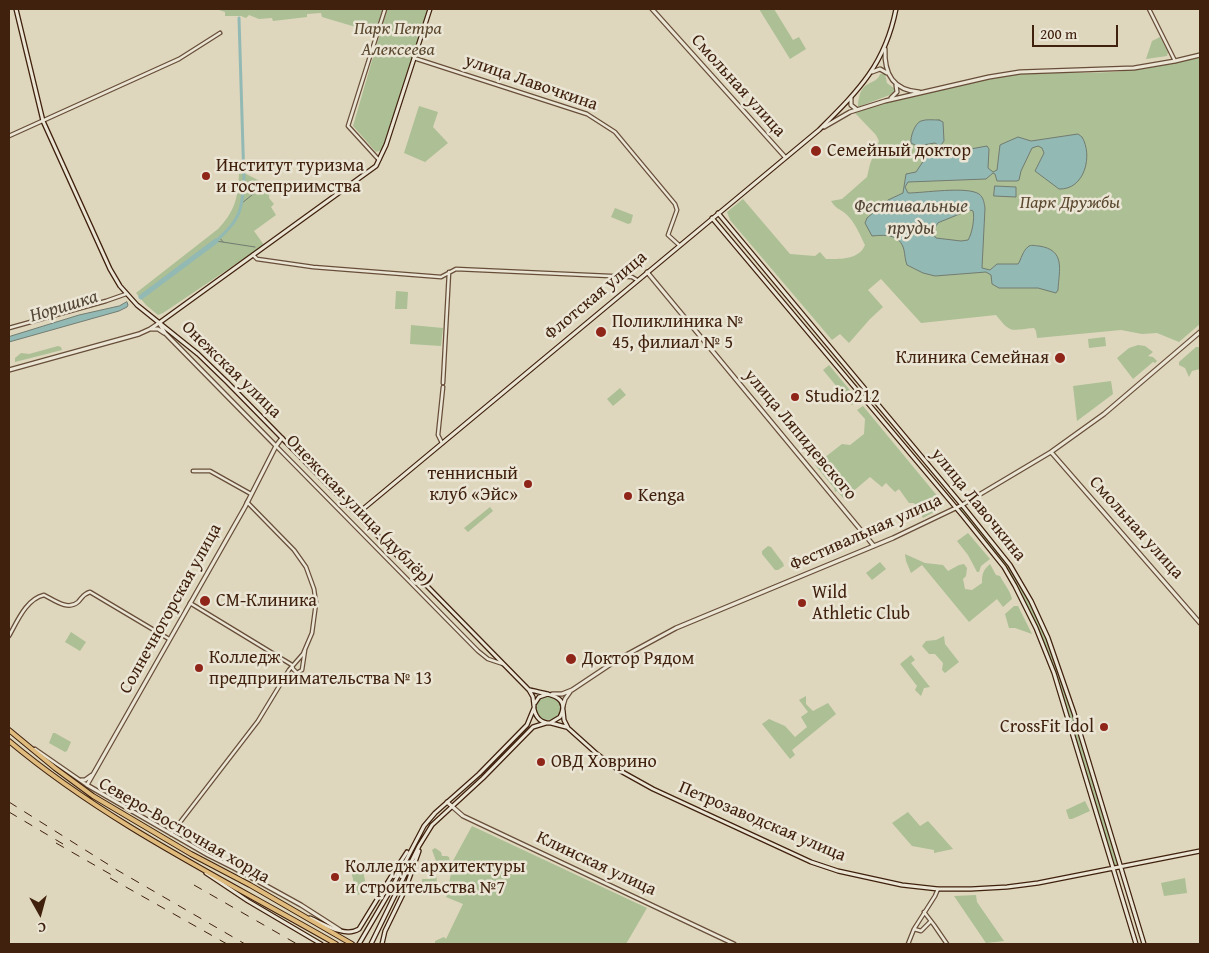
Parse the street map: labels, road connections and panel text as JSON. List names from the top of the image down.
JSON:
{
  "streets": {
    "main road": [
      "улица Лавочкина",
      "Смольная улица",
      "Флотская улица",
      "Онежская улица",
      "улица Ляпидевского",
      "Онежская улица (дублёр)",
      "Фестивальная улица",
      "Солнечногорская улица",
      "Петрозаводская улица",
      "Северо-Восточная хорда",
      "Клинская улица"
    ]
  },
  "crossings": [
    ["улица Лавочкина", "Флотская улица"],
    ["улица Лавочкина", "Фестивальная улица"],
    ["улица Лавочкина", "Петрозаводская улица"],
    ["Смольная улица", "Флотская улица"],
    ["Смольная улица", "Фестивальная улица"],
    ["Флотская улица", "Онежская улица"],
    ["Флотская улица", "улица Ляпидевского"],
    ["Онежская улица", "Онежская улица (дублёр)"],
    ["Онежская улица", "Фестивальная улица"],
    ["Онежская улица", "Солнечногорская улица"],
    ["Онежская улица", "Петрозаводская улица"],
    ["улица Ляпидевского", "Фестивальная улица"],
    ["Онежская улица (дублёр)", "Солнечногорская улица"],
    ["Фестивальная улица", "Петрозаводская улица"]
  ],
  "water": ["Фестивальные пруды", "Норишка"],
  "parks": ["Парк Петра Алексеева", "Парк Дружбы"],
  "places": [
    "Семейный доктор",
    "Институт туризма и гостеприимства",
    "Поликлиника № 45, филиал № 5",
    "Клиника Семейная",
    "Studio212",
    "теннисный клуб «Эйс»",
    "Kenga",
    "СМ-Клиника",
    "Wild Athletic Club",
    "Доктор Рядом",
    "Колледж предпринимательства № 13",
    "CrossFit Idol",
    "ОВД Ховрино",
    "Колледж архитектуры и строительства №7"
  ],
  "scale_bar": "200 m",
  "north": "bottom"
}
